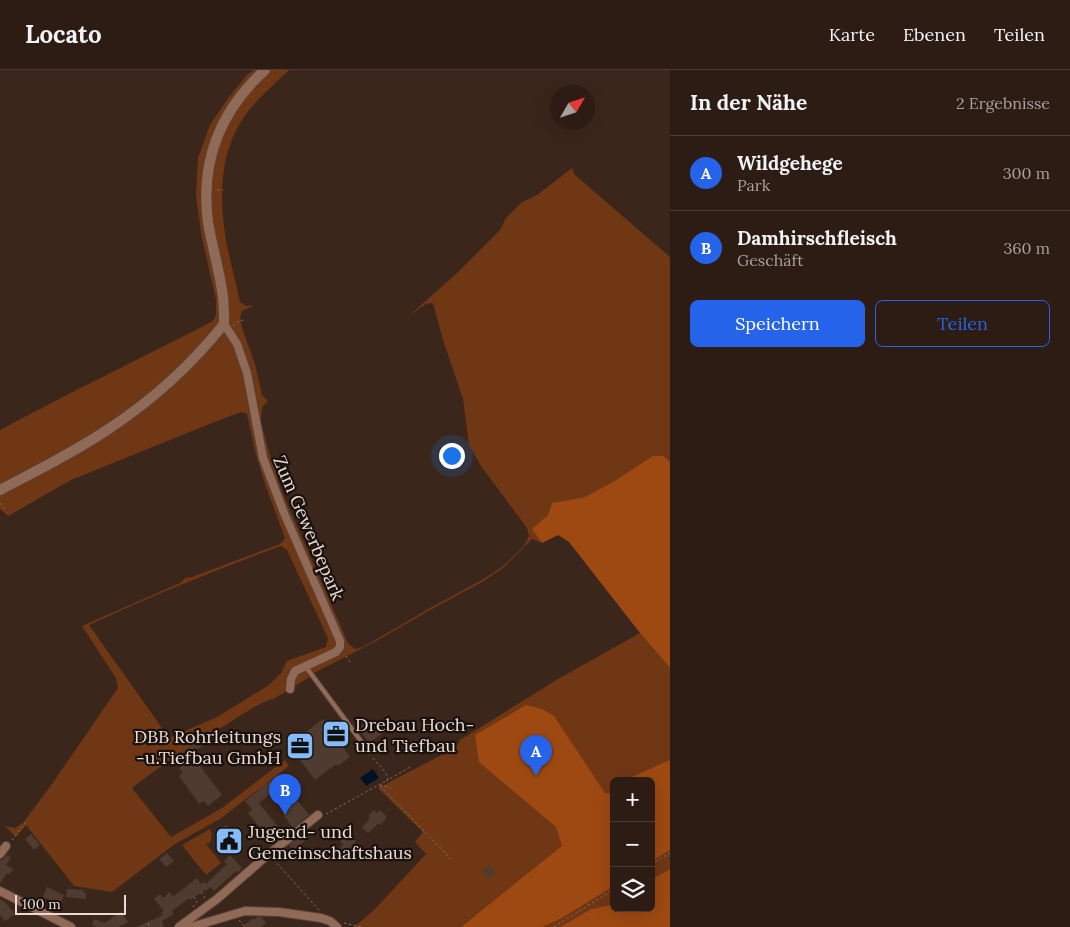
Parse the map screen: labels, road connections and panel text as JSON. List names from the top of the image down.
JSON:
{
  "streets": {
    "street": ["Zum Gewerbepark"]
  },
  "places": {
    "office": ["Drebau Hoch- und Tiefbau", "DBB Rohrleitungs -u.Tiefbau GmbH"],
    "public building": ["Jugend- und Gemeinschaftshaus"]
  },
  "scale_bar": "100 m",
  "north": "top right",
  "page": {
    "header": "Locato",
    "nav": ["Karte", "Ebenen", "Teilen"],
    "heading": ["In der Nähe", "2 Ergebnisse"],
    "list": [
      {
        "mark": "A",
        "name": "Wildgehege",
        "note": "Park",
        "value": "300 m"
      },
      {
        "mark": "B",
        "name": "Damhirschfleisch",
        "note": "Geschäft",
        "value": "360 m"
      }
    ],
    "buttons": ["Speichern", "Teilen"],
    "pins": ["A", "B"],
    "map_buttons": ["+", "−"],
    "scale": "100 m"
  }
}
